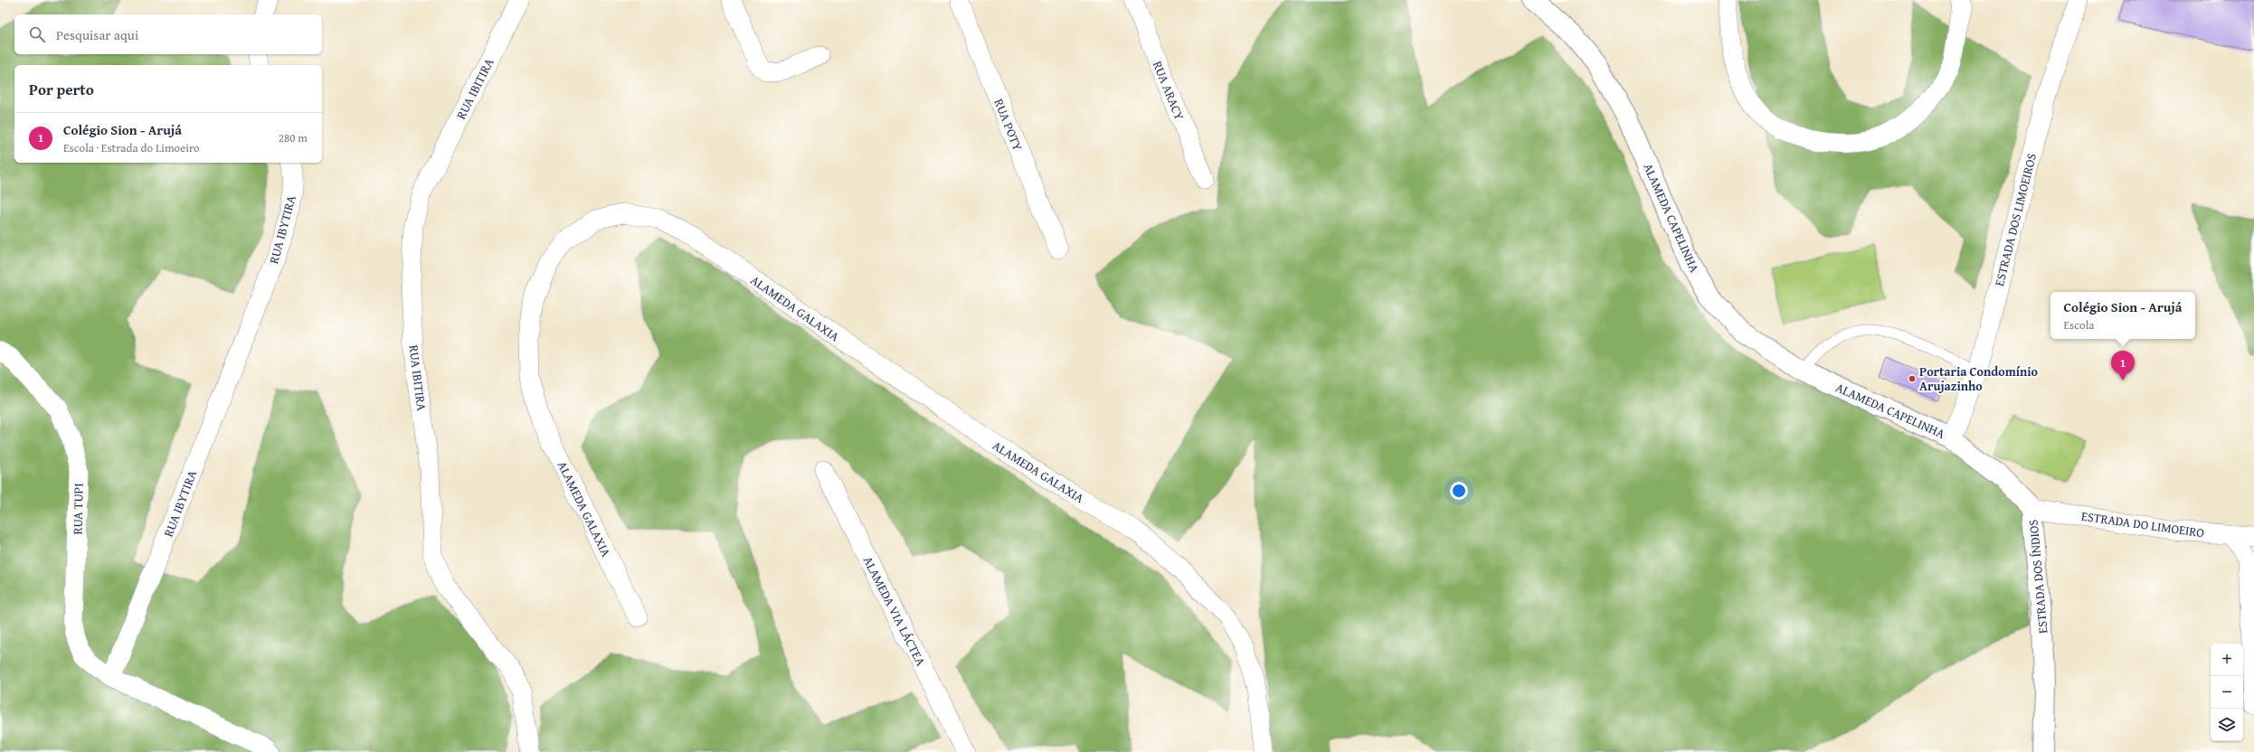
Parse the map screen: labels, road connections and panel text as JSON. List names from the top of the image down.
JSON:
{
  "streets": {
    "street": [
      "RUA IBITIRA",
      "RUA ARACY",
      "RUA POTY",
      "ALAMEDA CAPELINHA",
      "ESTRADA DOS LIMOEIROS",
      "RUA IBYTIRA",
      "ALAMEDA GALAXIA",
      "RUA TUPI",
      "ESTRADA DO LIMOEIRO",
      "ESTRADA DOS ÍNDIOS",
      "ALAMEDA VIA LÁCTEA"
    ]
  },
  "crossings": [
    ["ALAMEDA CAPELINHA", "ESTRADA DOS LIMOEIROS"],
    ["ALAMEDA CAPELINHA", "ESTRADA DOS ÍNDIOS"],
    ["ESTRADA DOS LIMOEIROS", "ESTRADA DOS ÍNDIOS"],
    ["RUA IBYTIRA", "RUA TUPI"],
    ["ESTRADA DO LIMOEIRO", "ESTRADA DOS ÍNDIOS"]
  ],
  "places": ["Portaria Condomínio Arujazinho"],
  "page": {
    "search": "Pesquisar aqui",
    "heading": "Por perto",
    "list": [
      {
        "mark": "1",
        "name": "Colégio Sion - Arujá",
        "note": "Escola · Estrada do Limoeiro",
        "value": "280 m"
      }
    ],
    "popup": ["Colégio Sion - Arujá", "Escola"],
    "pins": "1",
    "map_buttons": ["+", "−"]
  }
}
